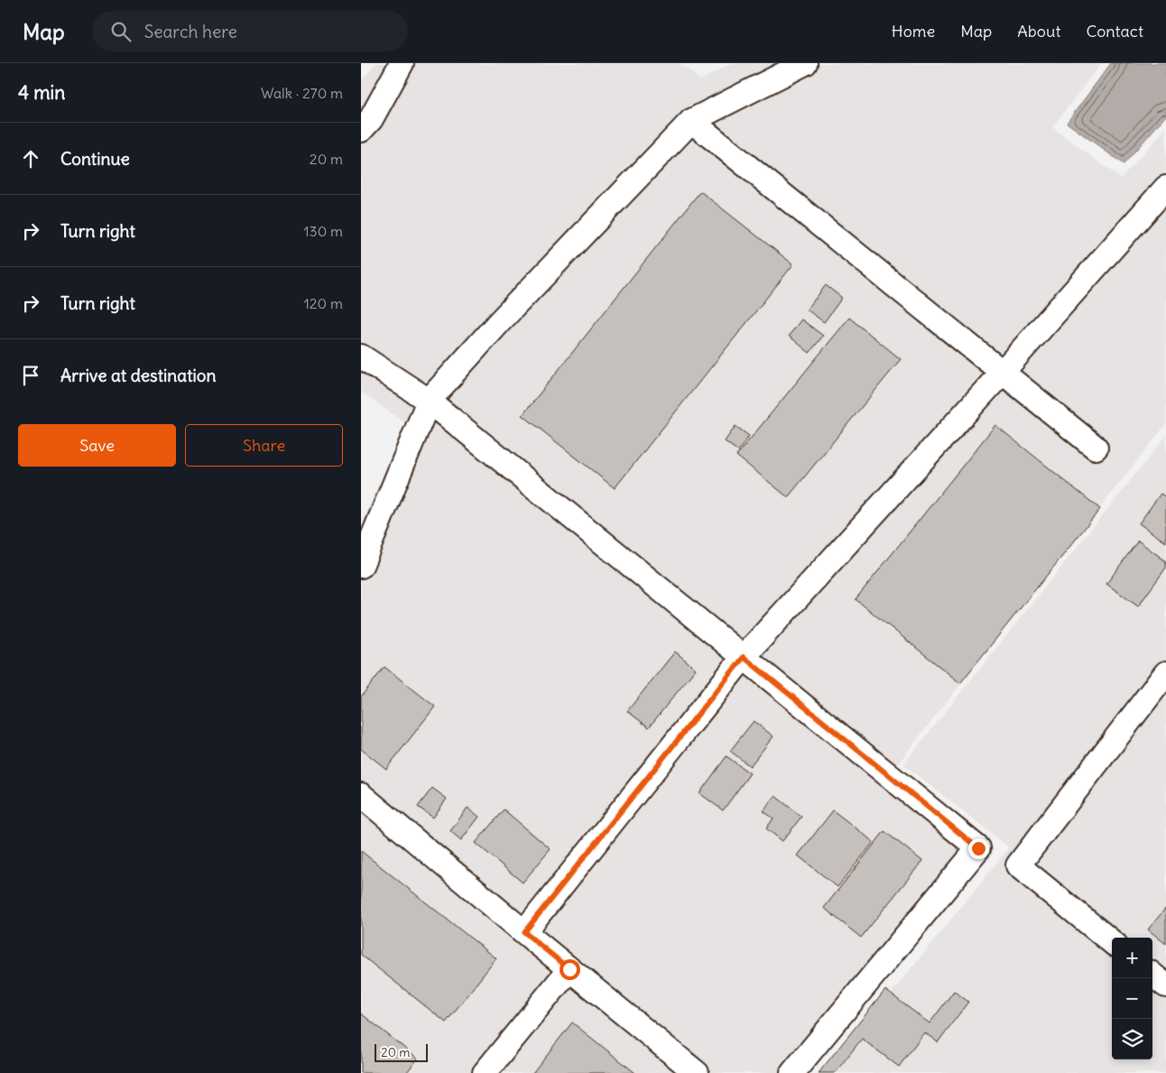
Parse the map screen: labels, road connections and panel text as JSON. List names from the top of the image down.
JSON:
{
  "scale_bar": "20 m",
  "page": {
    "header": "Map",
    "search": "Search here",
    "nav": [
      "Home",
      "Map",
      "About",
      "Contact"
    ],
    "heading": ["4 min", "Walk · 270 m"],
    "list": [
      ["Continue", "20 m"],
      ["Turn right", "130 m"],
      ["Turn right", "120 m"],
      "Arrive at destination"
    ],
    "buttons": ["Save", "Share"],
    "map_buttons": ["+", "−"],
    "scale": "20 m"
  }
}
